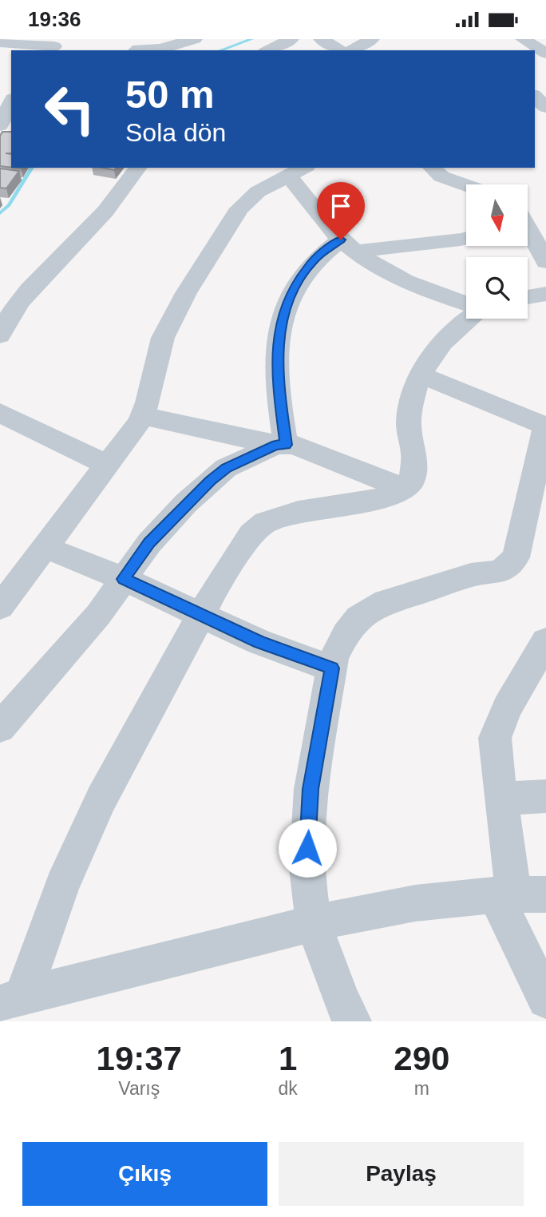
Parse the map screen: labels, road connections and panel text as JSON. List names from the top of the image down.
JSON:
{
  "north": "bottom",
  "page": {
    "status": "19:36",
    "turn": ["50 m", "Sola dön"],
    "eta": [
      "19:37",
      "Varış",
      "1",
      "dk",
      "290",
      "m"
    ],
    "buttons": ["Çıkış", "Paylaş"]
  }
}
